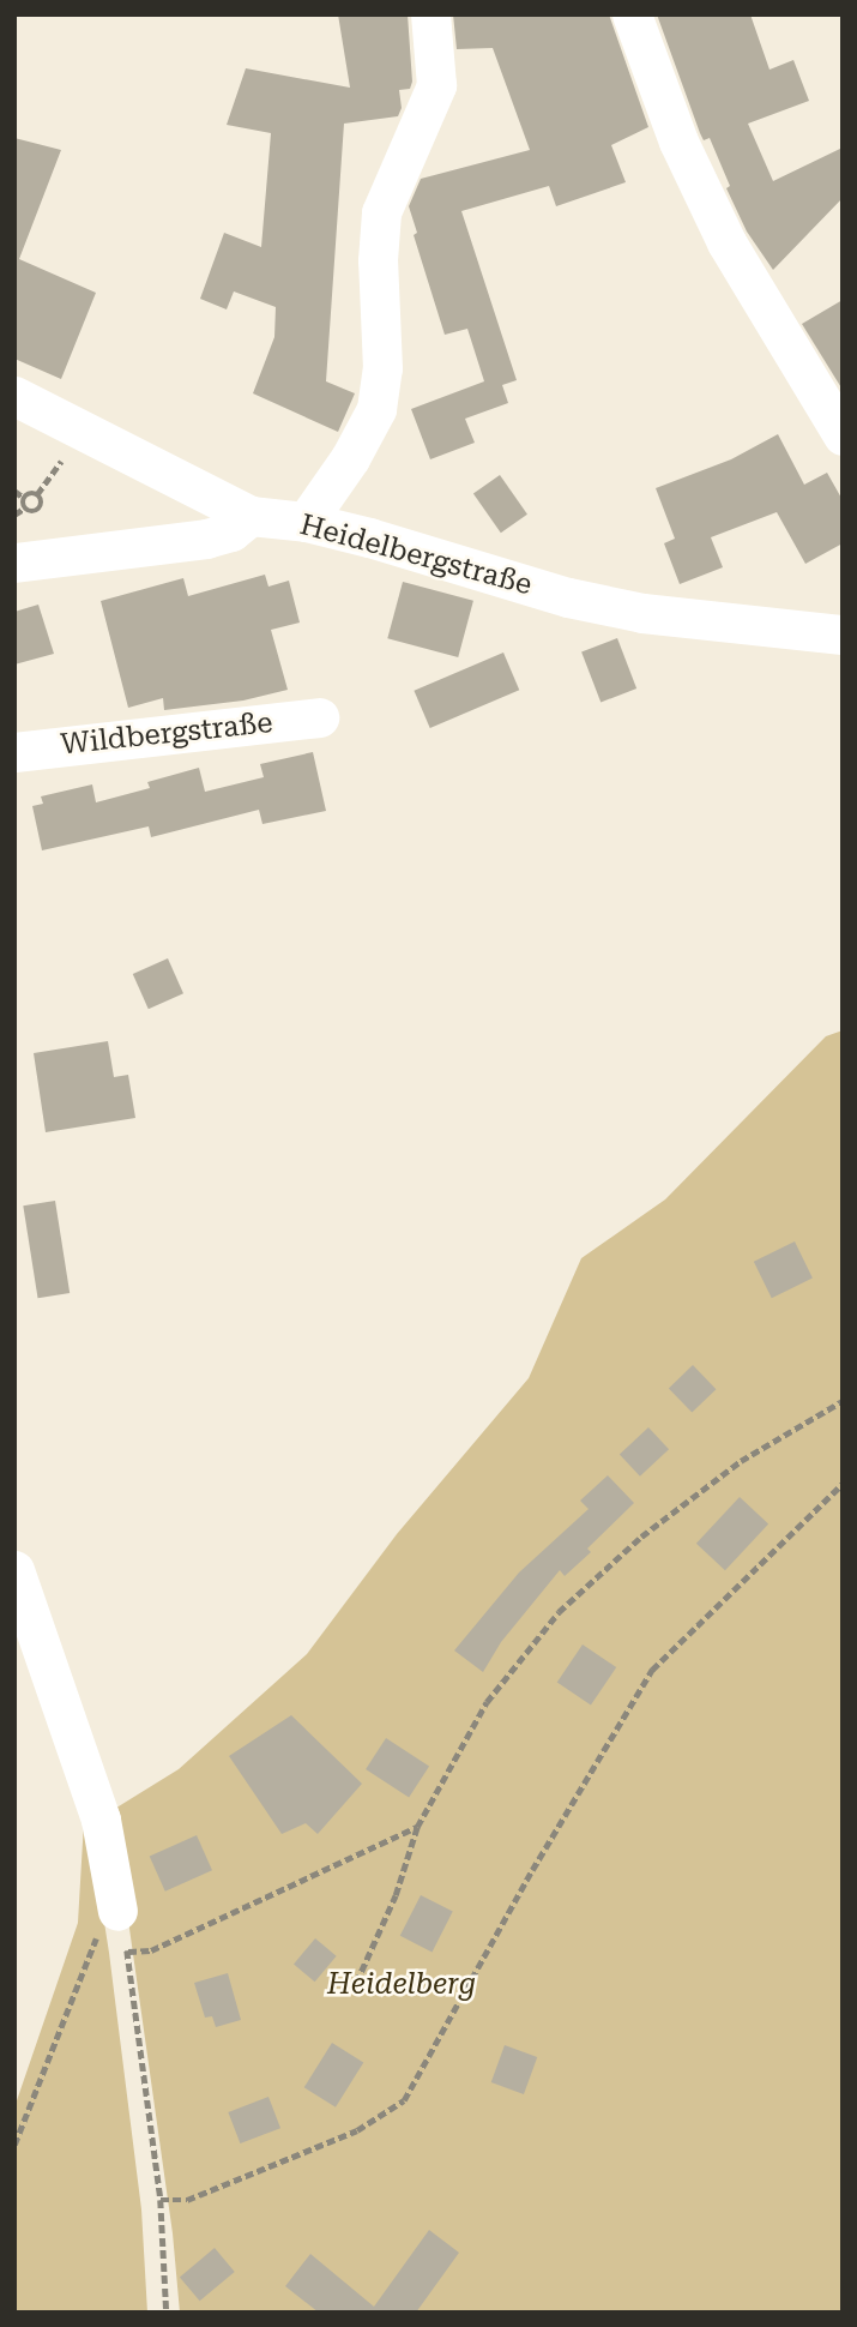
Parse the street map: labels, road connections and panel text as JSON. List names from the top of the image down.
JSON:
{
  "streets": {
    "street": ["Heidelbergstraße", "Wildbergstraße"]
  },
  "parks": ["Heidelberg"]
}
